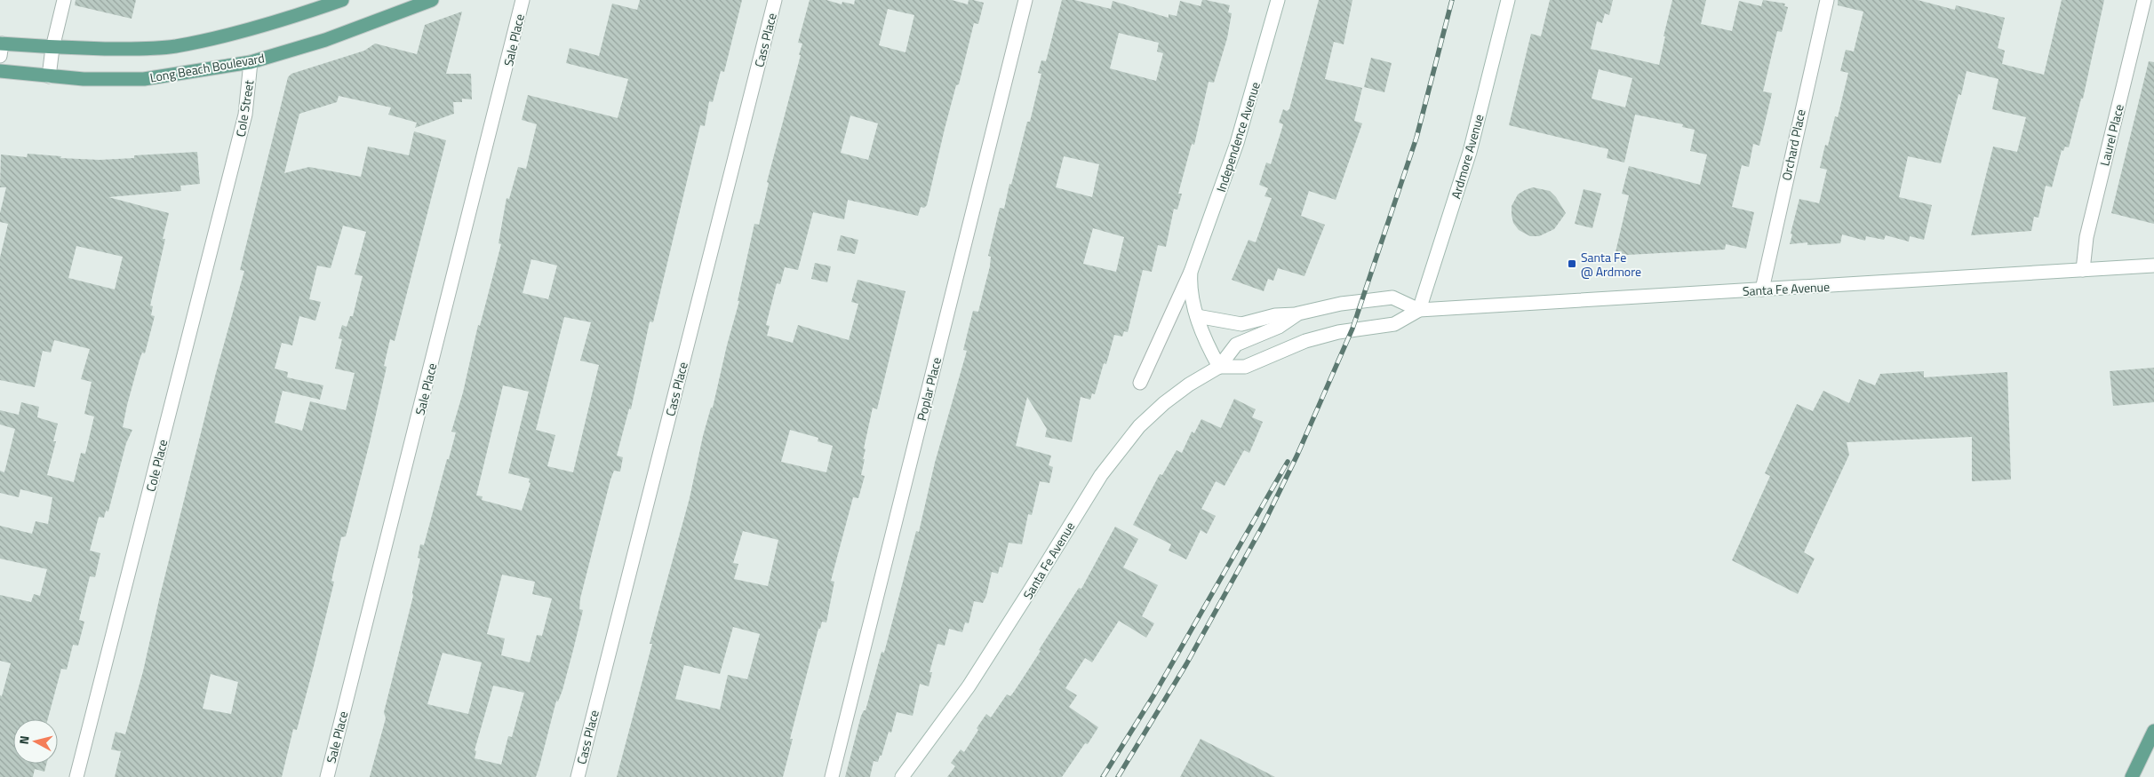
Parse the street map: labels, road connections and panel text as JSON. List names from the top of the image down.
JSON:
{
  "streets": {
    "main road": ["Long Beach Boulevard"],
    "street": [
      "Sale Place",
      "Cass Place",
      "Cole Street",
      "Laurel Place",
      "Independence Avenue",
      "Orchard Place",
      "Ardmore Avenue",
      "Santa Fe Avenue",
      "Poplar Place",
      "Cole Place"
    ]
  },
  "crossings": [
    ["Long Beach Boulevard", "Cole Street"],
    ["Cole Street", "Cole Place"],
    ["Laurel Place", "Santa Fe Avenue"],
    ["Independence Avenue", "Santa Fe Avenue"],
    ["Orchard Place", "Santa Fe Avenue"],
    ["Ardmore Avenue", "Santa Fe Avenue"]
  ],
  "places": {
    "transit": ["Santa Fe @ Ardmore"]
  },
  "north": "left"
}
